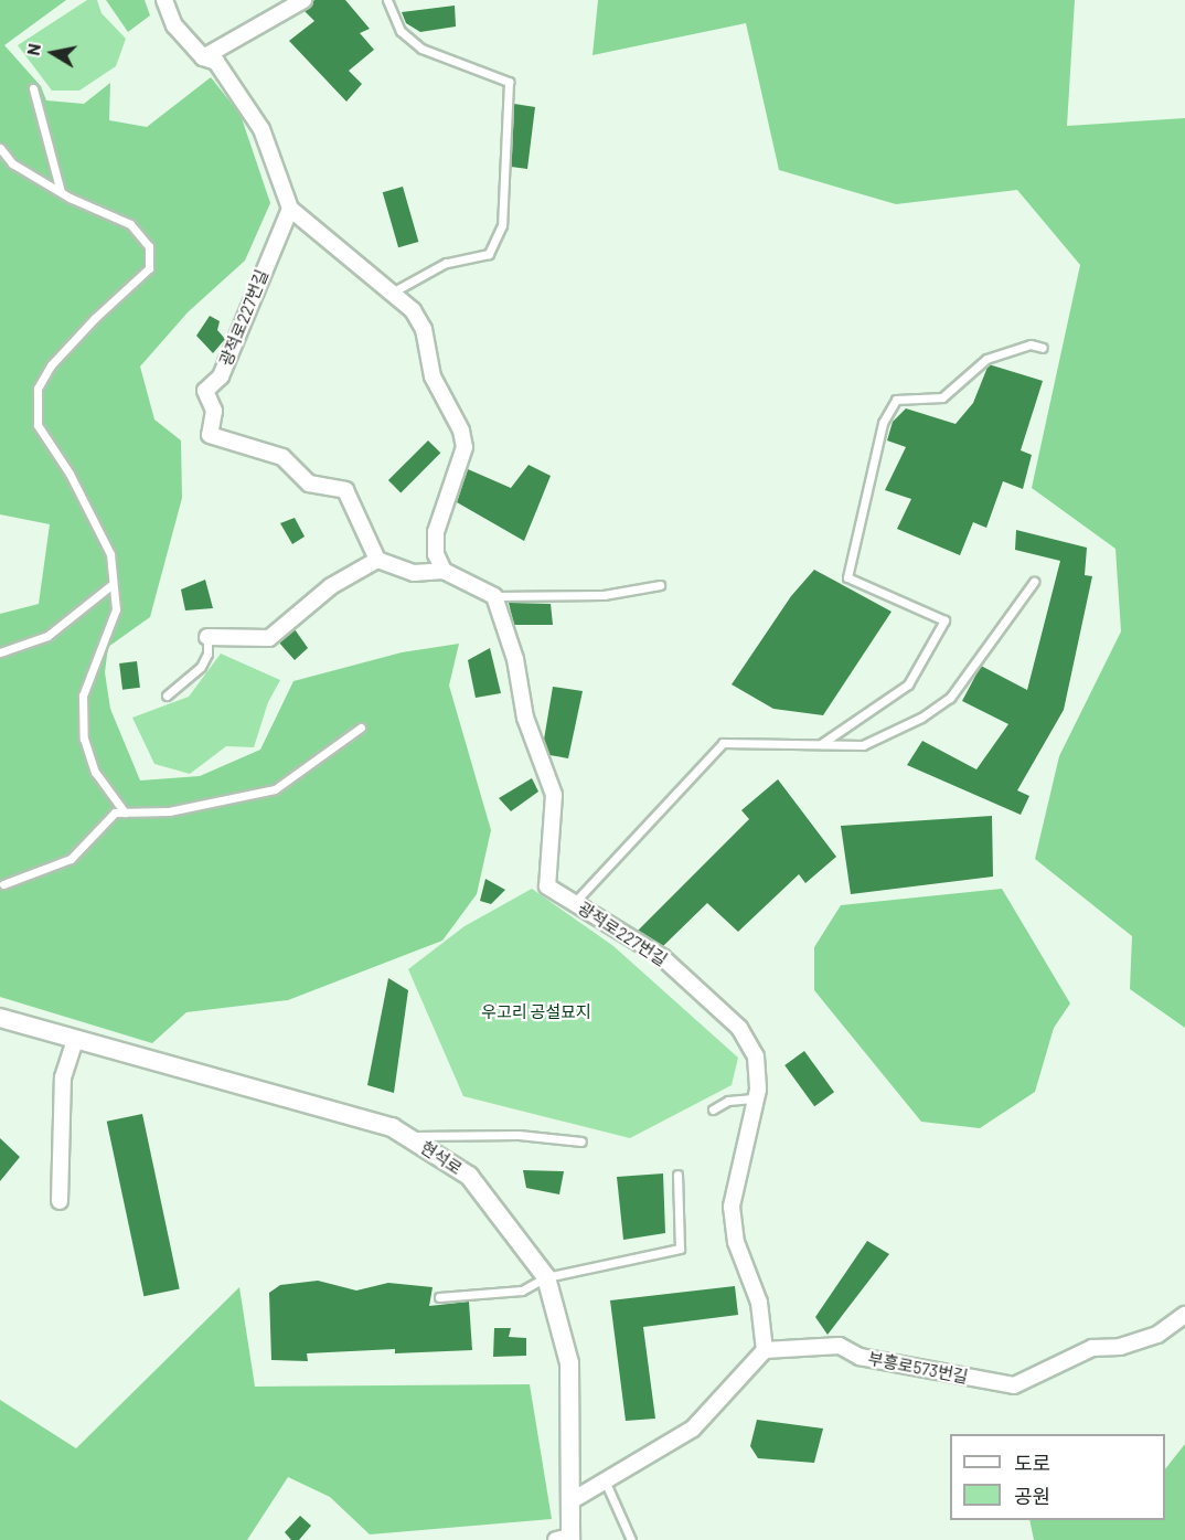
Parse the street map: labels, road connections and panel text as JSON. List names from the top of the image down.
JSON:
{
  "streets": {
    "street": ["광적로227번길", "현석로", "부흥로573번길"]
  },
  "crossings": [
    ["광적로227번길", "부흥로573번길"]
  ],
  "parks": ["우고리 공설묘지"],
  "legend": ["도로", "공원"],
  "north": "left"
}
